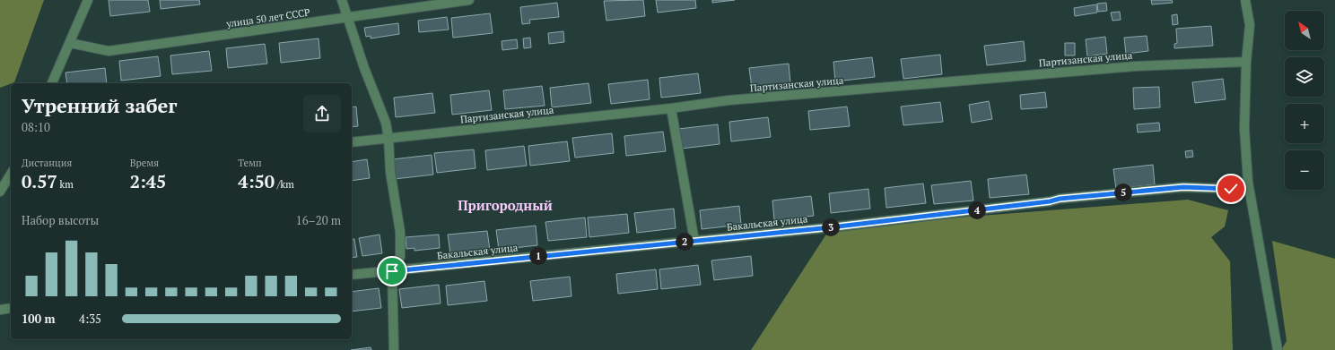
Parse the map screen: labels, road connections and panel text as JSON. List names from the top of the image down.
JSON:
{
  "streets": {
    "street": ["улица 50 лет СССР", "Партизанская улица", "Бакальская улица"]
  },
  "districts": ["Пригородный"],
  "north": "top left",
  "page": {
    "map_buttons": ["+", "−"],
    "heading": ["Утренний забег", "08:10"],
    "stats": [
      ["Дистанция", "0.57 km"],
      ["Время", "2:45"],
      ["Темп", "4:50 /km"]
    ],
    "pins": [
      "5",
      "4",
      "3",
      "2",
      "1"
    ],
    "chart": ["Набор высоты", "16–20 m"],
    "list": [
      {
        "name": "100 m",
        "note": "4:35"
      }
    ]
  }
}
